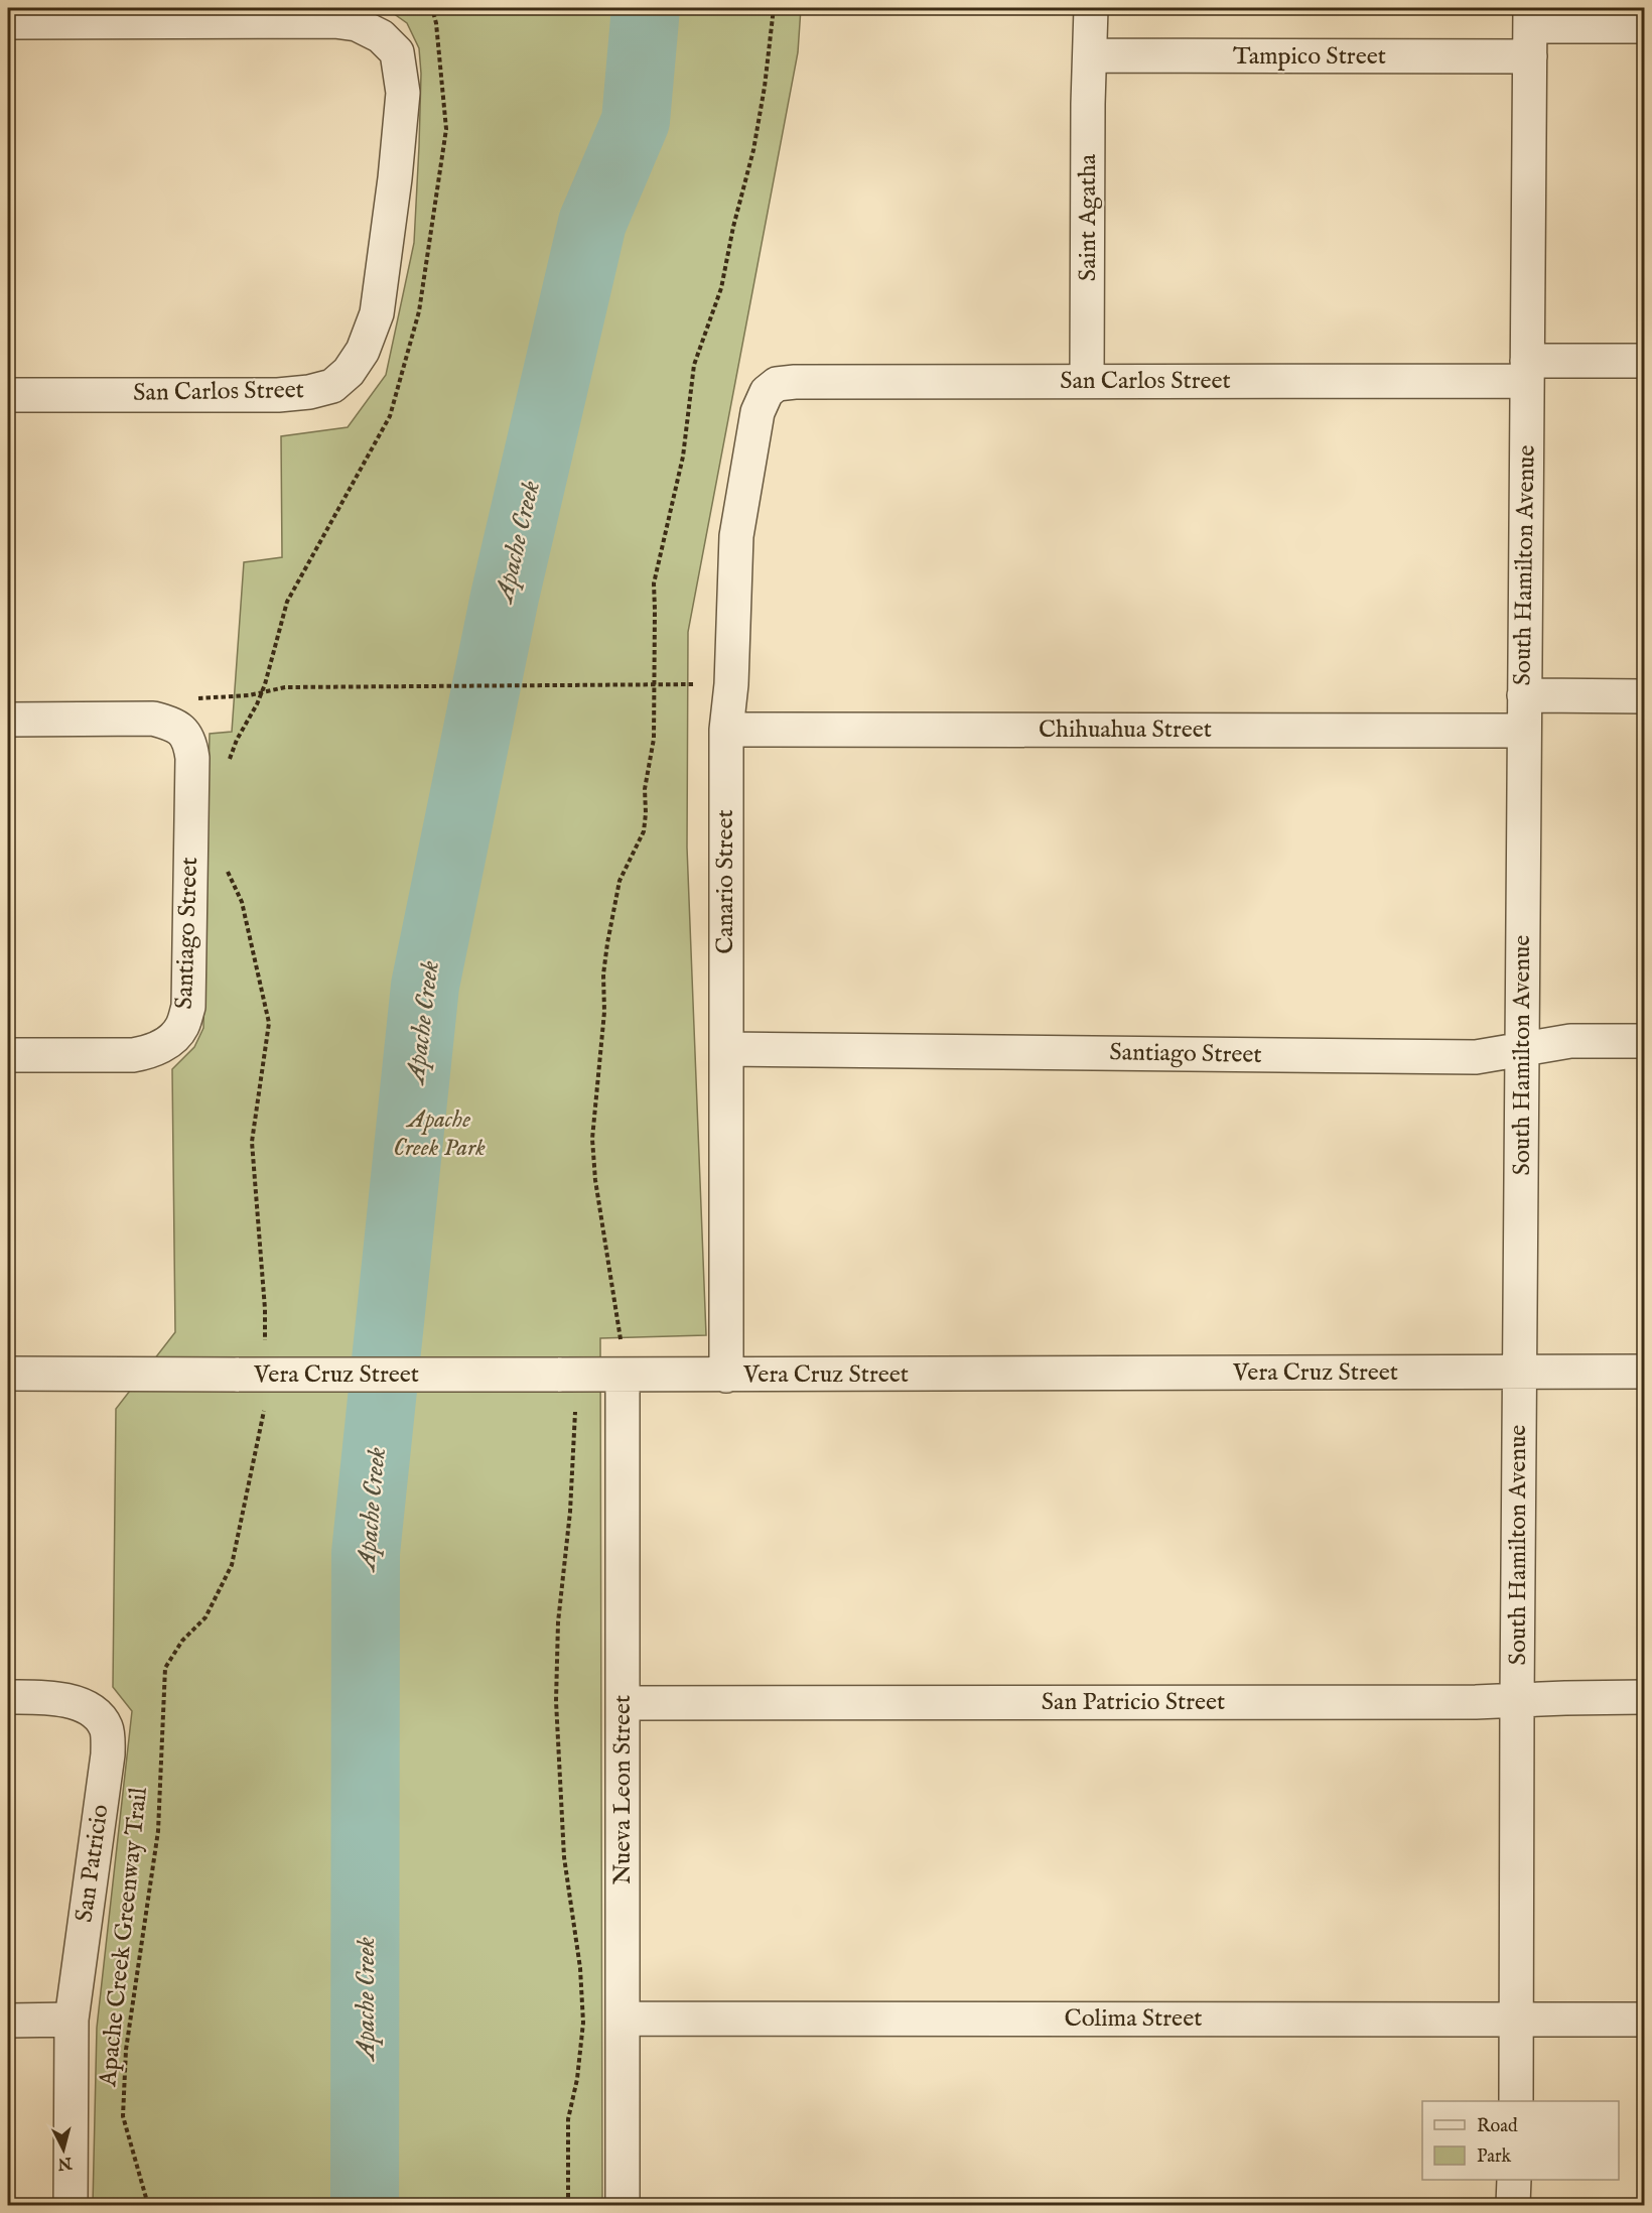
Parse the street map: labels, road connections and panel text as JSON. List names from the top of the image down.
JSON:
{
  "streets": {
    "street": [
      "Tampico Street",
      "Saint Agatha",
      "San Carlos Street",
      "South Hamilton Avenue",
      "Chihuahua Street",
      "Canario Street",
      "Santiago Street",
      "Vera Cruz Street",
      "San Patricio Street",
      "Nueva Leon Street",
      "San Patricio",
      "Colima Street"
    ],
    "path": ["Apache Creek Greenway Trail"]
  },
  "crossings": [
    ["Tampico Street", "Saint Agatha"],
    ["Tampico Street", "South Hamilton Avenue"],
    ["Saint Agatha", "San Carlos Street"],
    ["San Carlos Street", "South Hamilton Avenue"],
    ["San Carlos Street", "Canario Street"],
    ["South Hamilton Avenue", "Chihuahua Street"],
    ["South Hamilton Avenue", "Santiago Street"],
    ["South Hamilton Avenue", "Vera Cruz Street"],
    ["South Hamilton Avenue", "San Patricio Street"],
    ["South Hamilton Avenue", "Colima Street"],
    ["Chihuahua Street", "Canario Street"],
    ["Canario Street", "Santiago Street"],
    ["Canario Street", "Vera Cruz Street"],
    ["Vera Cruz Street", "Nueva Leon Street"],
    ["San Patricio Street", "Nueva Leon Street"],
    ["Nueva Leon Street", "Colima Street"]
  ],
  "water": ["Apache Creek"],
  "parks": ["Apache Creek Park"],
  "legend": ["Road", "Park"],
  "north": "bottom"
}
